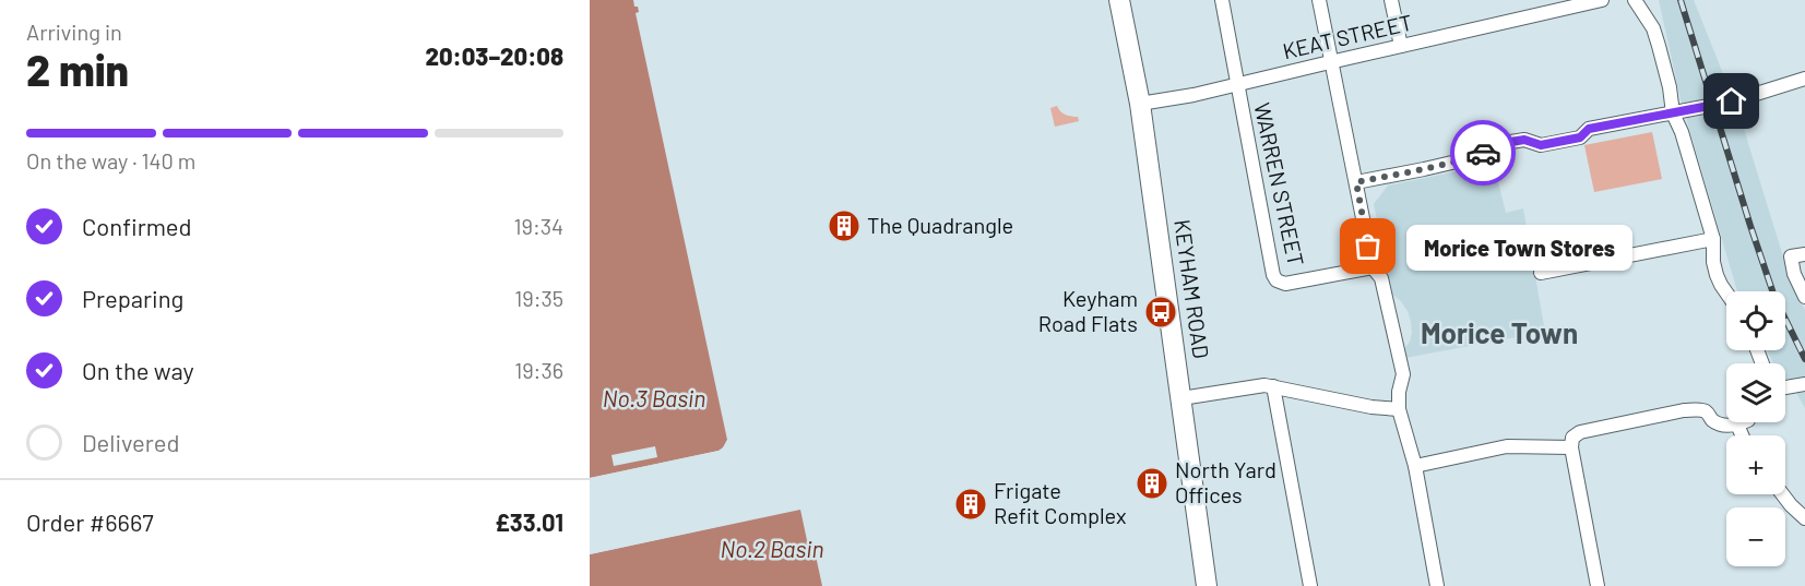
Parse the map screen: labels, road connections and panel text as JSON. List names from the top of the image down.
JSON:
{
  "streets": {
    "main road": ["KEYHAM ROAD"],
    "street": ["KEAT STREET", "WARREN STREET"]
  },
  "crossings": [
    ["KEAT STREET", "WARREN STREET"],
    ["KEAT STREET", "KEYHAM ROAD"]
  ],
  "districts": ["Morice Town"],
  "water": ["No.3 Basin", "No.2 Basin"],
  "places": {
    "building": ["The Quadrangle", "North Yard Offices", "Frigate Refit Complex"],
    "other": ["Morice Town Stores"],
    "bus stop": ["Keyham Road Flats"]
  },
  "page": {
    "heading": ["2 min", "Arriving in", "20:03–20:08"],
    "panel": ["Order #6667", "£33.01"],
    "bar": "On the way · 140 m",
    "list": [
      ["Confirmed", "19:34"],
      ["Preparing", "19:35"],
      ["On the way", "19:36"],
      "Delivered"
    ],
    "bubble": "Morice Town Stores",
    "map_buttons": ["+", "−"]
  }
}
